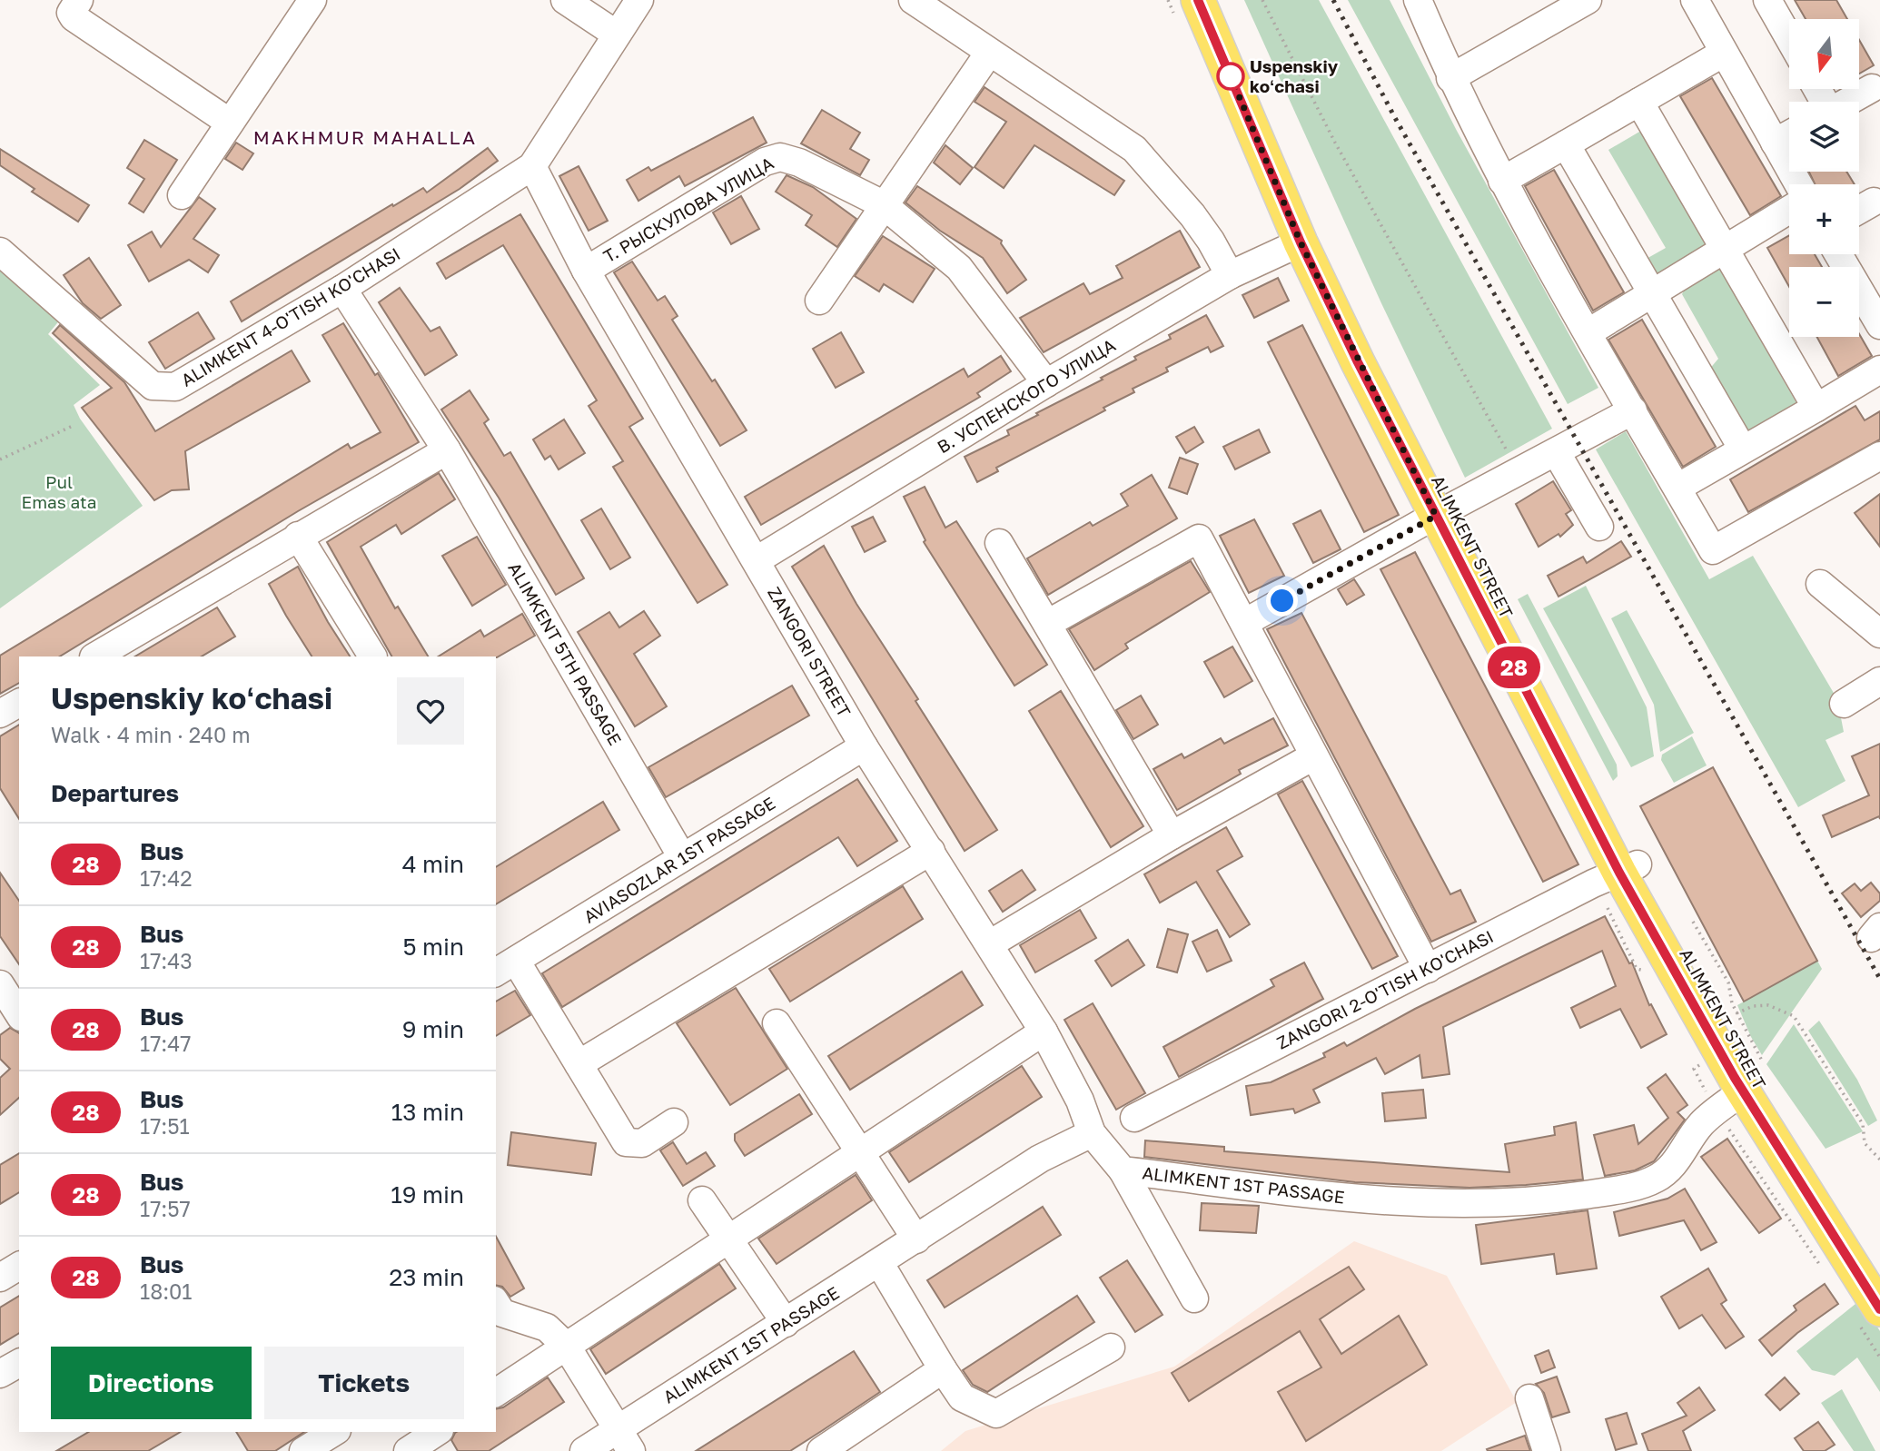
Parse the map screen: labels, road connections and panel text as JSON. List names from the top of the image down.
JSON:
{
  "streets": {
    "main road": ["ALIMKENT STREET"],
    "street": [
      "Т. РЫСКУЛОВА УЛИЦА",
      "ALIMKENT 4-O'TISH KO'CHASI",
      "В. УСПЕНСКОГО УЛИЦА",
      "ZANGORI STREET",
      "ALIMKENT 5TH PASSAGE",
      "AVIASOZLAR 1ST PASSAGE",
      "ZANGORI 2-O'TISH KO'CHASI",
      "ALIMKENT 1ST PASSAGE"
    ]
  },
  "crossings": [
    ["Т. РЫСКУЛОВА УЛИЦА", "В. УСПЕНСКОГО УЛИЦА"],
    ["Т. РЫСКУЛОВА УЛИЦА", "ZANGORI STREET"],
    ["ALIMKENT 4-O'TISH KO'CHASI", "ZANGORI STREET"],
    ["ALIMKENT 4-O'TISH KO'CHASI", "ALIMKENT 5TH PASSAGE"],
    ["В. УСПЕНСКОГО УЛИЦА", "ALIMKENT STREET"],
    ["В. УСПЕНСКОГО УЛИЦА", "ZANGORI STREET"],
    ["ALIMKENT STREET", "ZANGORI 2-O'TISH KO'CHASI"],
    ["ALIMKENT STREET", "ALIMKENT 1ST PASSAGE"],
    ["ZANGORI STREET", "AVIASOZLAR 1ST PASSAGE"],
    ["ZANGORI STREET", "ALIMKENT 1ST PASSAGE"],
    ["ALIMKENT 5TH PASSAGE", "AVIASOZLAR 1ST PASSAGE"]
  ],
  "districts": ["MAKHMUR MAHALLA"],
  "parks": ["Pul Emas ata"],
  "places": ["Uspenskiy koʻchasi"],
  "lines": ["bus line 28"],
  "north": "bottom",
  "page": {
    "on_map": "28",
    "map_buttons": ["+", "−"],
    "heading": [
      ["Uspenskiy koʻchasi", "Walk · 4 min · 240 m"],
      "Departures"
    ],
    "list": [
      {
        "mark": "28",
        "name": "Bus",
        "note": "17:42",
        "value": "4 min"
      },
      {
        "mark": "28",
        "name": "Bus",
        "note": "17:43",
        "value": "5 min"
      },
      {
        "mark": "28",
        "name": "Bus",
        "note": "17:47",
        "value": "9 min"
      },
      {
        "mark": "28",
        "name": "Bus",
        "note": "17:51",
        "value": "13 min"
      },
      {
        "mark": "28",
        "name": "Bus",
        "note": "17:57",
        "value": "19 min"
      },
      {
        "mark": "28",
        "name": "Bus",
        "note": "18:01",
        "value": "23 min"
      }
    ],
    "buttons": ["Directions", "Tickets"]
  }
}
